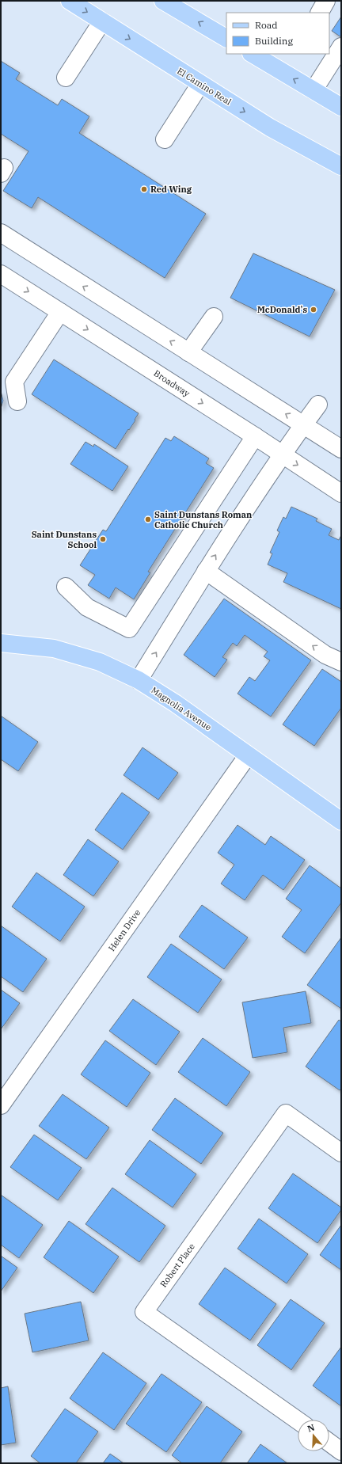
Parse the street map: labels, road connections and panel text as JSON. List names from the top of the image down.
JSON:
{
  "streets": {
    "main road": ["El Camino Real", "Magnolia Avenue"],
    "street": ["Broadway", "Helen Drive", "Robert Place"]
  },
  "crossings": [
    ["Magnolia Avenue", "Helen Drive"]
  ],
  "places": [
    "Red Wing",
    "McDonald's",
    "Saint Dunstans Roman Catholic Church",
    "Saint Dunstans School"
  ],
  "legend": ["Road", "Building"],
  "north": "top"
}
